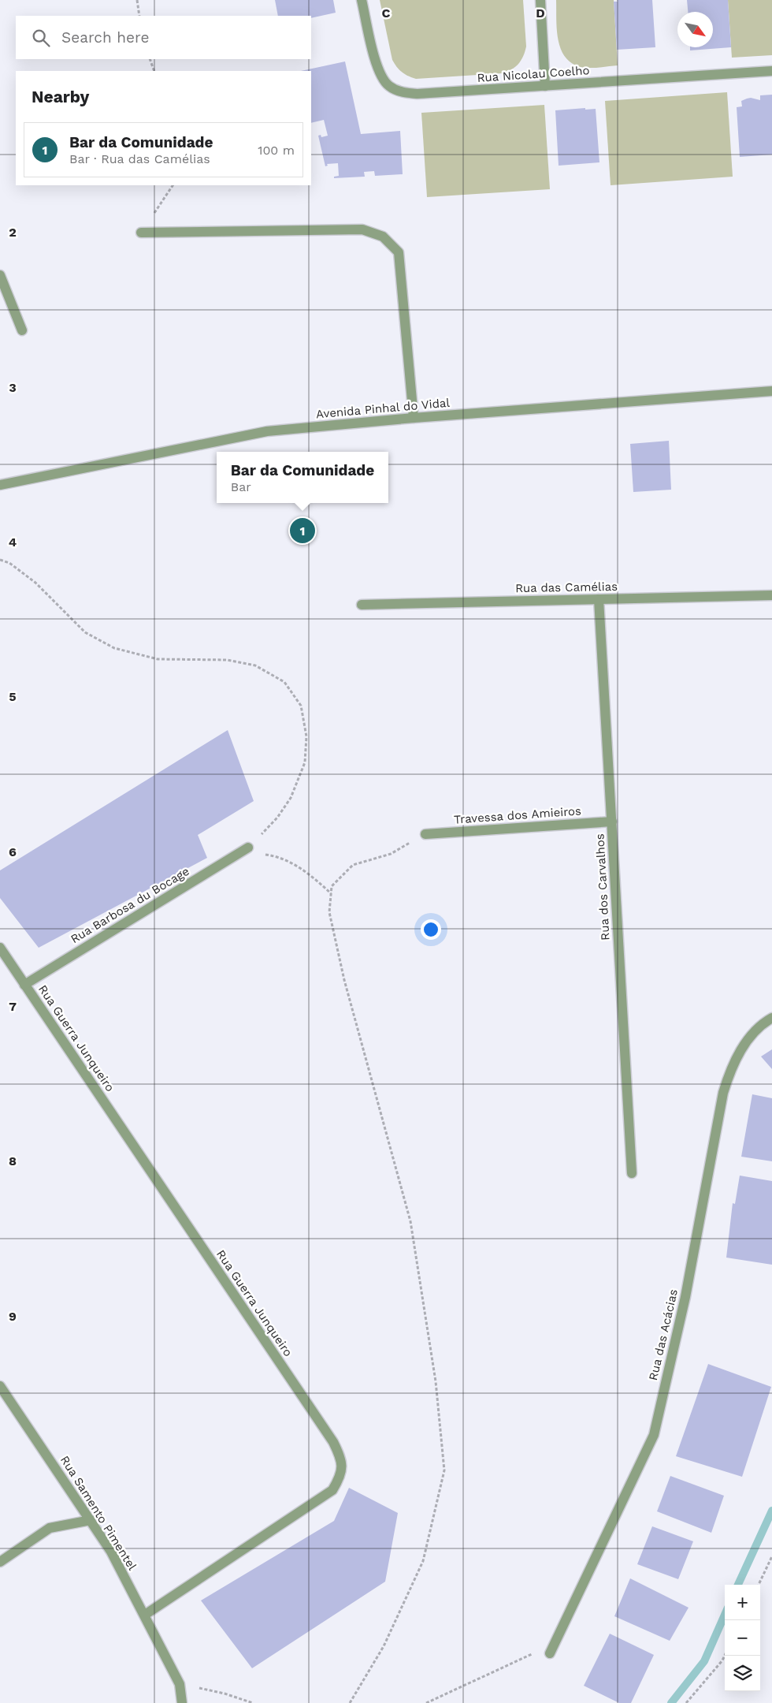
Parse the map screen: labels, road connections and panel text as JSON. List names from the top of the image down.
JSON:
{
  "streets": {
    "street": [
      "Rua Nicolau Coelho",
      "Avenida Pinhal do Vidal",
      "Rua das Camélias",
      "Travessa dos Amieiros",
      "Rua dos Carvalhos",
      "Rua Barbosa du Bocage",
      "Rua Guerra Junqueiro",
      "Rua das Acácias",
      "Rua Samento Pimentel"
    ]
  },
  "crossings": [
    ["Rua das Camélias", "Rua dos Carvalhos"],
    ["Travessa dos Amieiros", "Rua dos Carvalhos"],
    ["Rua Barbosa du Bocage", "Rua Guerra Junqueiro"],
    ["Rua Guerra Junqueiro", "Rua Samento Pimentel"]
  ],
  "north": "bottom right",
  "page": {
    "search": "Search here",
    "heading": "Nearby",
    "list": [
      {
        "mark": "1",
        "name": "Bar da Comunidade",
        "note": "Bar · Rua das Camélias",
        "value": "100 m"
      }
    ],
    "popup": ["Bar da Comunidade", "Bar"],
    "pins": "1",
    "map_buttons": ["+", "−"]
  },
  "grid": {
    "columns": ["C", "D"],
    "rows": [
      "2",
      "3",
      "4",
      "5",
      "6",
      "7",
      "8",
      "9"
    ]
  }
}
